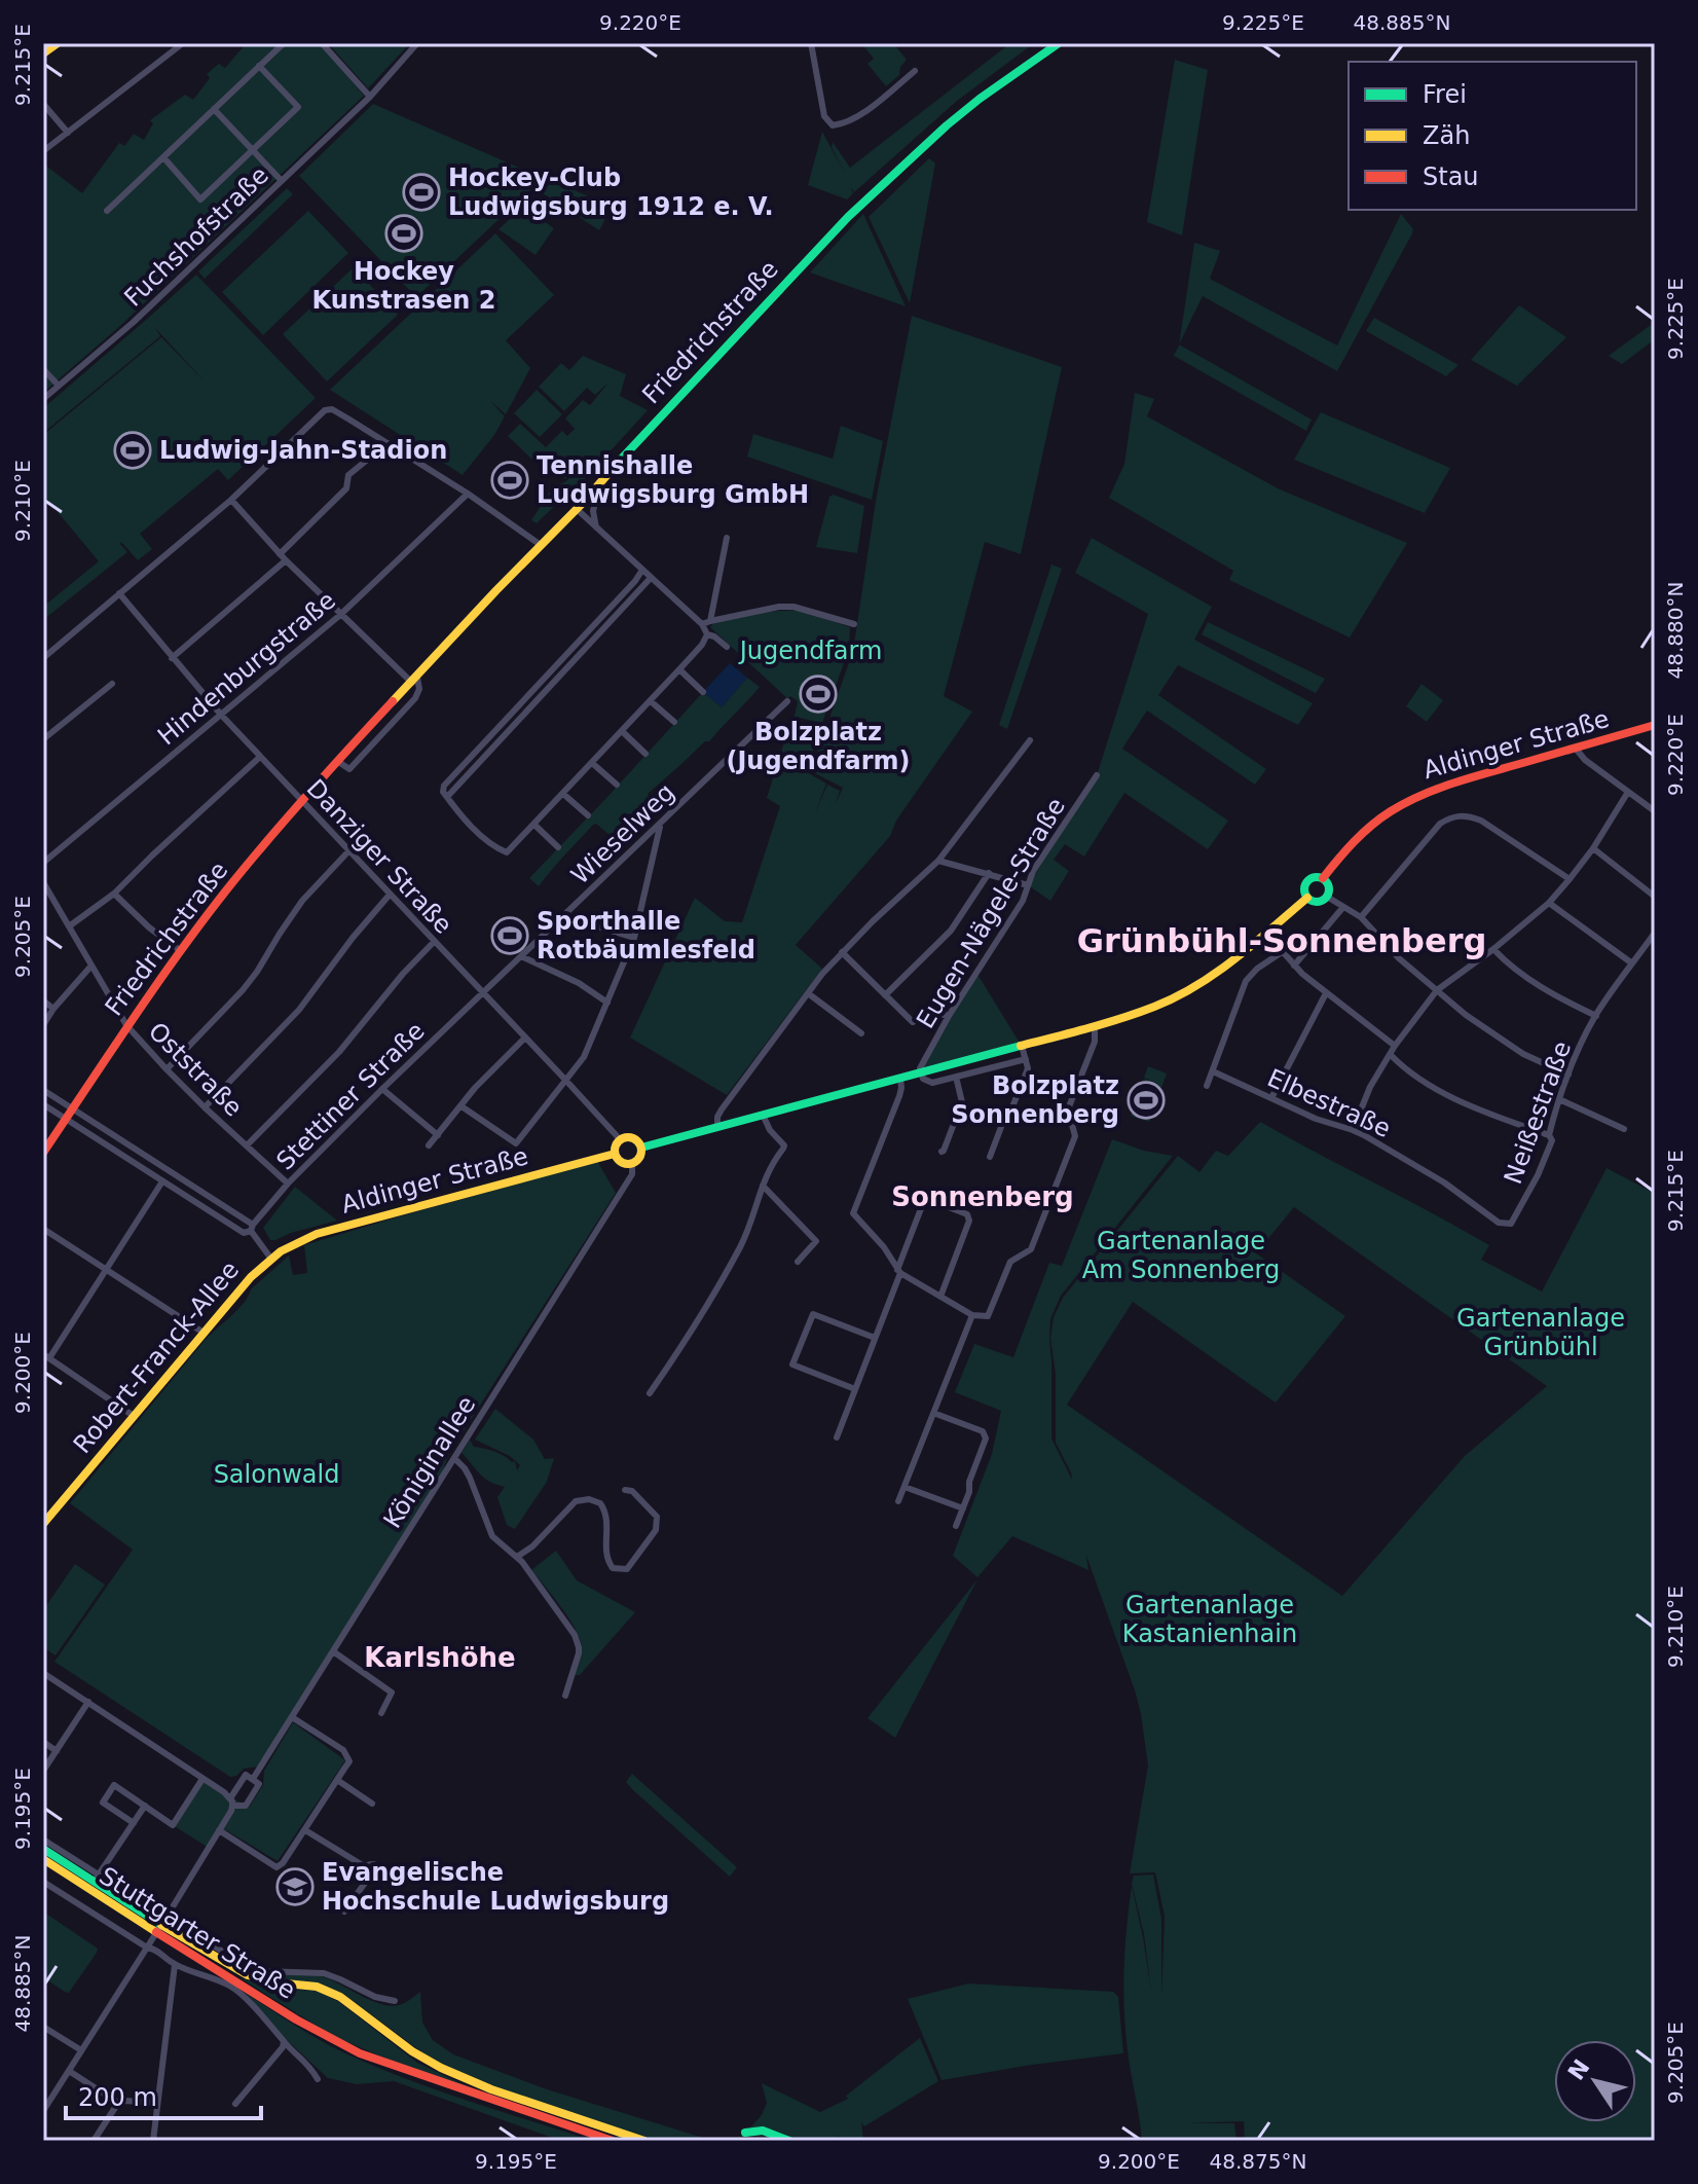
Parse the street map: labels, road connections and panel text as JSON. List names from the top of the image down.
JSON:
{
  "streets": {
    "main road": [
      "Friedrichstraße",
      "Aldinger Straße",
      "Robert-Franck-Allee",
      "Stuttgarter Straße"
    ],
    "street": [
      "Fuchshofstraße",
      "Hindenburgstraße",
      "Wieselweg",
      "Danziger Straße",
      "Eugen-Nägele-Straße",
      "Oststraße",
      "Stettiner Straße",
      "Elbestraße",
      "Neißestraße",
      "Königinallee"
    ]
  },
  "crossings": [
    ["Friedrichstraße", "Danziger Straße"],
    ["Friedrichstraße", "Oststraße"],
    ["Hindenburgstraße", "Danziger Straße"],
    ["Aldinger Straße", "Danziger Straße"],
    ["Aldinger Straße", "Robert-Franck-Allee"],
    ["Aldinger Straße", "Königinallee"],
    ["Wieselweg", "Danziger Straße"],
    ["Wieselweg", "Stettiner Straße"],
    ["Danziger Straße", "Stettiner Straße"],
    ["Danziger Straße", "Königinallee"],
    ["Oststraße", "Stettiner Straße"],
    ["Elbestraße", "Neißestraße"],
    ["Königinallee", "Stuttgarter Straße"]
  ],
  "districts": ["Grünbühl-Sonnenberg", "Sonnenberg", "Karlshöhe"],
  "parks": [
    "Jugendfarm",
    "Gartenanlage Am Sonnenberg",
    "Gartenanlage Grünbühl",
    "Salonwald",
    "Gartenanlage Kastanienhain"
  ],
  "places": {
    "sports": [
      "Hockey-Club Ludwigsburg 1912 e. V.",
      "Hockey Kunstrasen 2",
      "Ludwig-Jahn-Stadion",
      "Tennishalle Ludwigsburg GmbH",
      "Bolzplatz (Jugendfarm)",
      "Sporthalle Rotbäumlesfeld",
      "Bolzplatz Sonnenberg"
    ],
    "school or university": ["Evangelische Hochschule Ludwigsburg"]
  },
  "legend": ["Frei", "Zäh", "Stau"],
  "scale_bar": "200 m",
  "north": "top left",
  "coordinates": [
    "9.220°E",
    "9.225°E",
    "48.885°N",
    "9.215°E",
    "9.210°E",
    "48.880°N",
    "9.205°E",
    "9.200°E",
    "9.195°E",
    "48.875°N"
  ]
}
